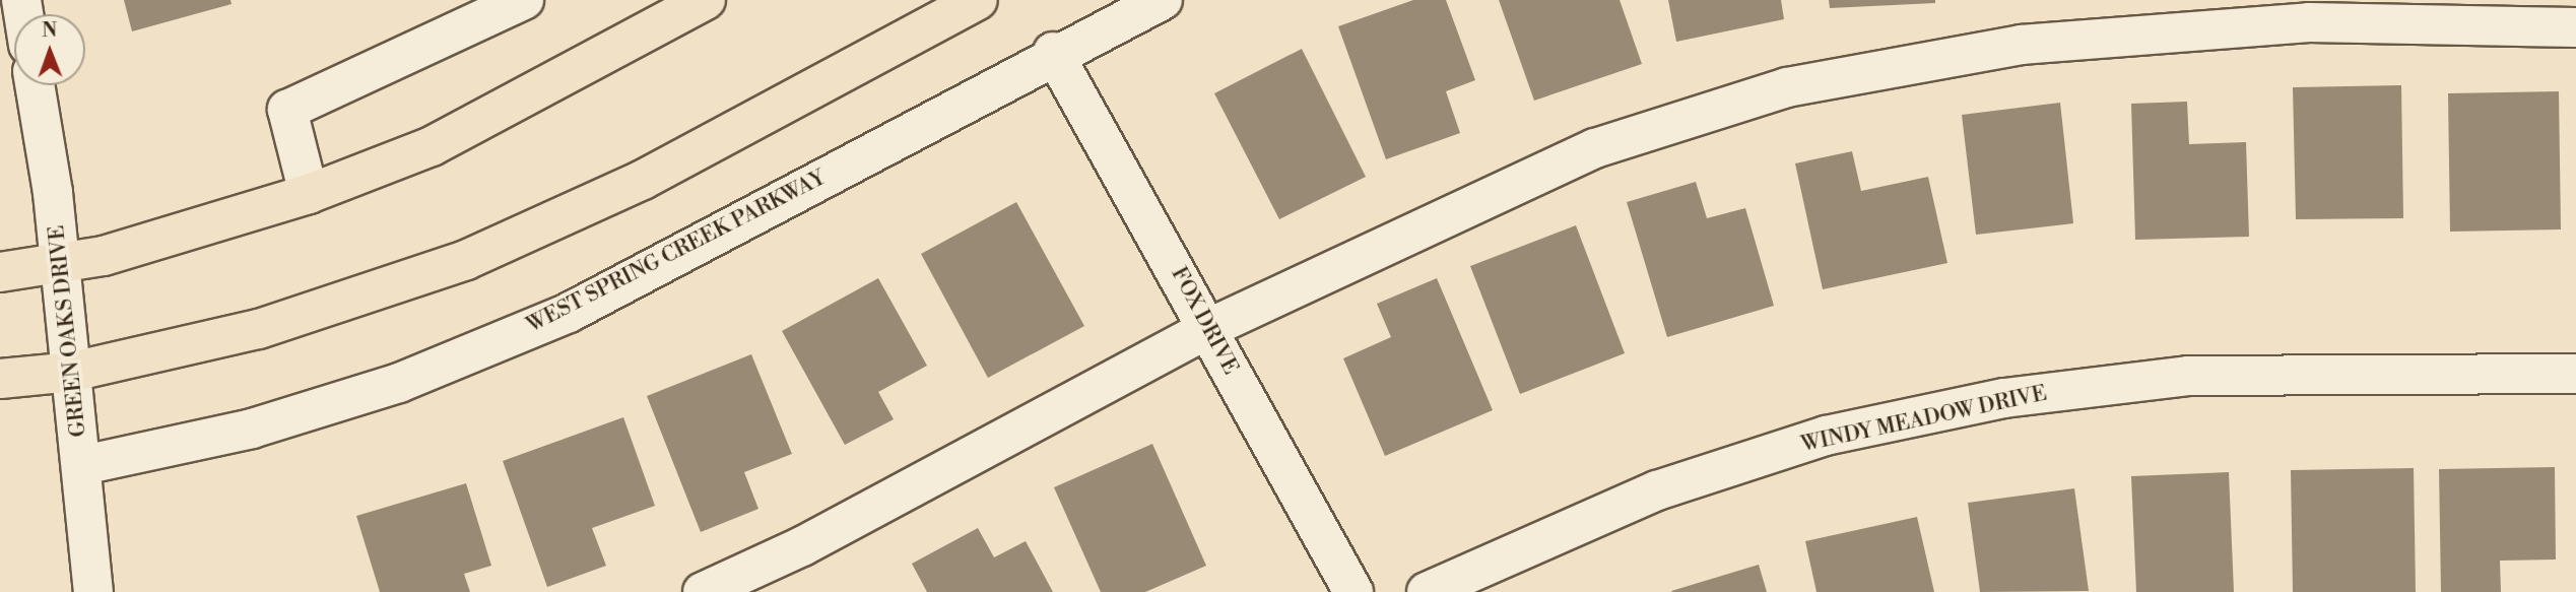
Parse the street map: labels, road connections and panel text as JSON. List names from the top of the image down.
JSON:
{
  "streets": {
    "street": [
      "WEST SPRING CREEK PARKWAY",
      "FOX DRIVE",
      "GREEN OAKS DRIVE",
      "WINDY MEADOW DRIVE"
    ]
  },
  "crossings": [
    ["WEST SPRING CREEK PARKWAY", "FOX DRIVE"],
    ["WEST SPRING CREEK PARKWAY", "GREEN OAKS DRIVE"]
  ],
  "north": "top"
}
